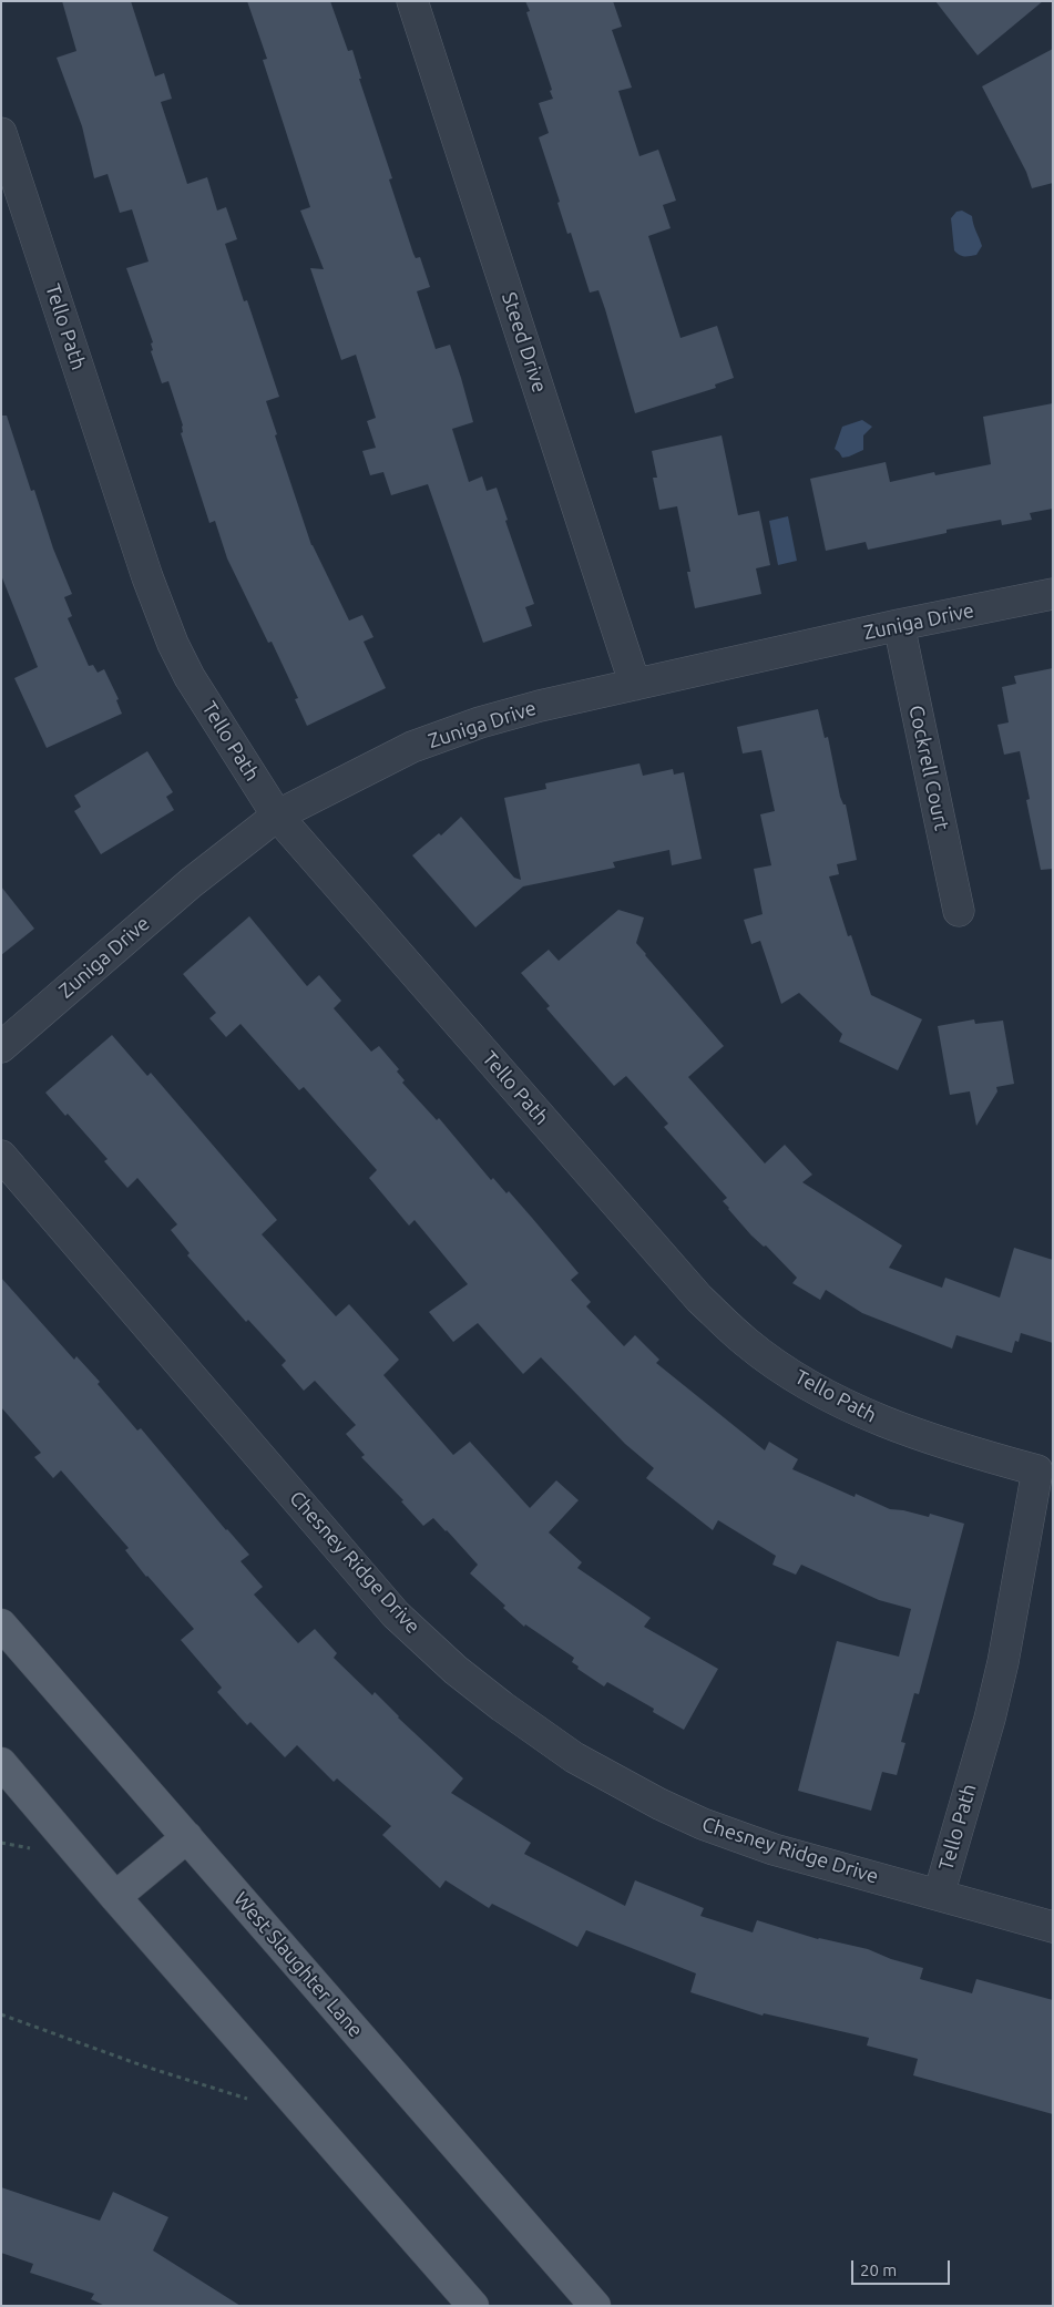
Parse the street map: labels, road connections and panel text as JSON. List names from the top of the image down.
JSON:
{
  "streets": {
    "main road": ["West Slaughter Lane"],
    "street": [
      "Tello Path",
      "Steed Drive",
      "Zuniga Drive",
      "Cockrell Court",
      "Chesney Ridge Drive"
    ]
  },
  "crossings": [
    ["Tello Path", "Zuniga Drive"],
    ["Tello Path", "Chesney Ridge Drive"],
    ["Steed Drive", "Zuniga Drive"],
    ["Zuniga Drive", "Cockrell Court"]
  ],
  "scale_bar": "20 m"
}
